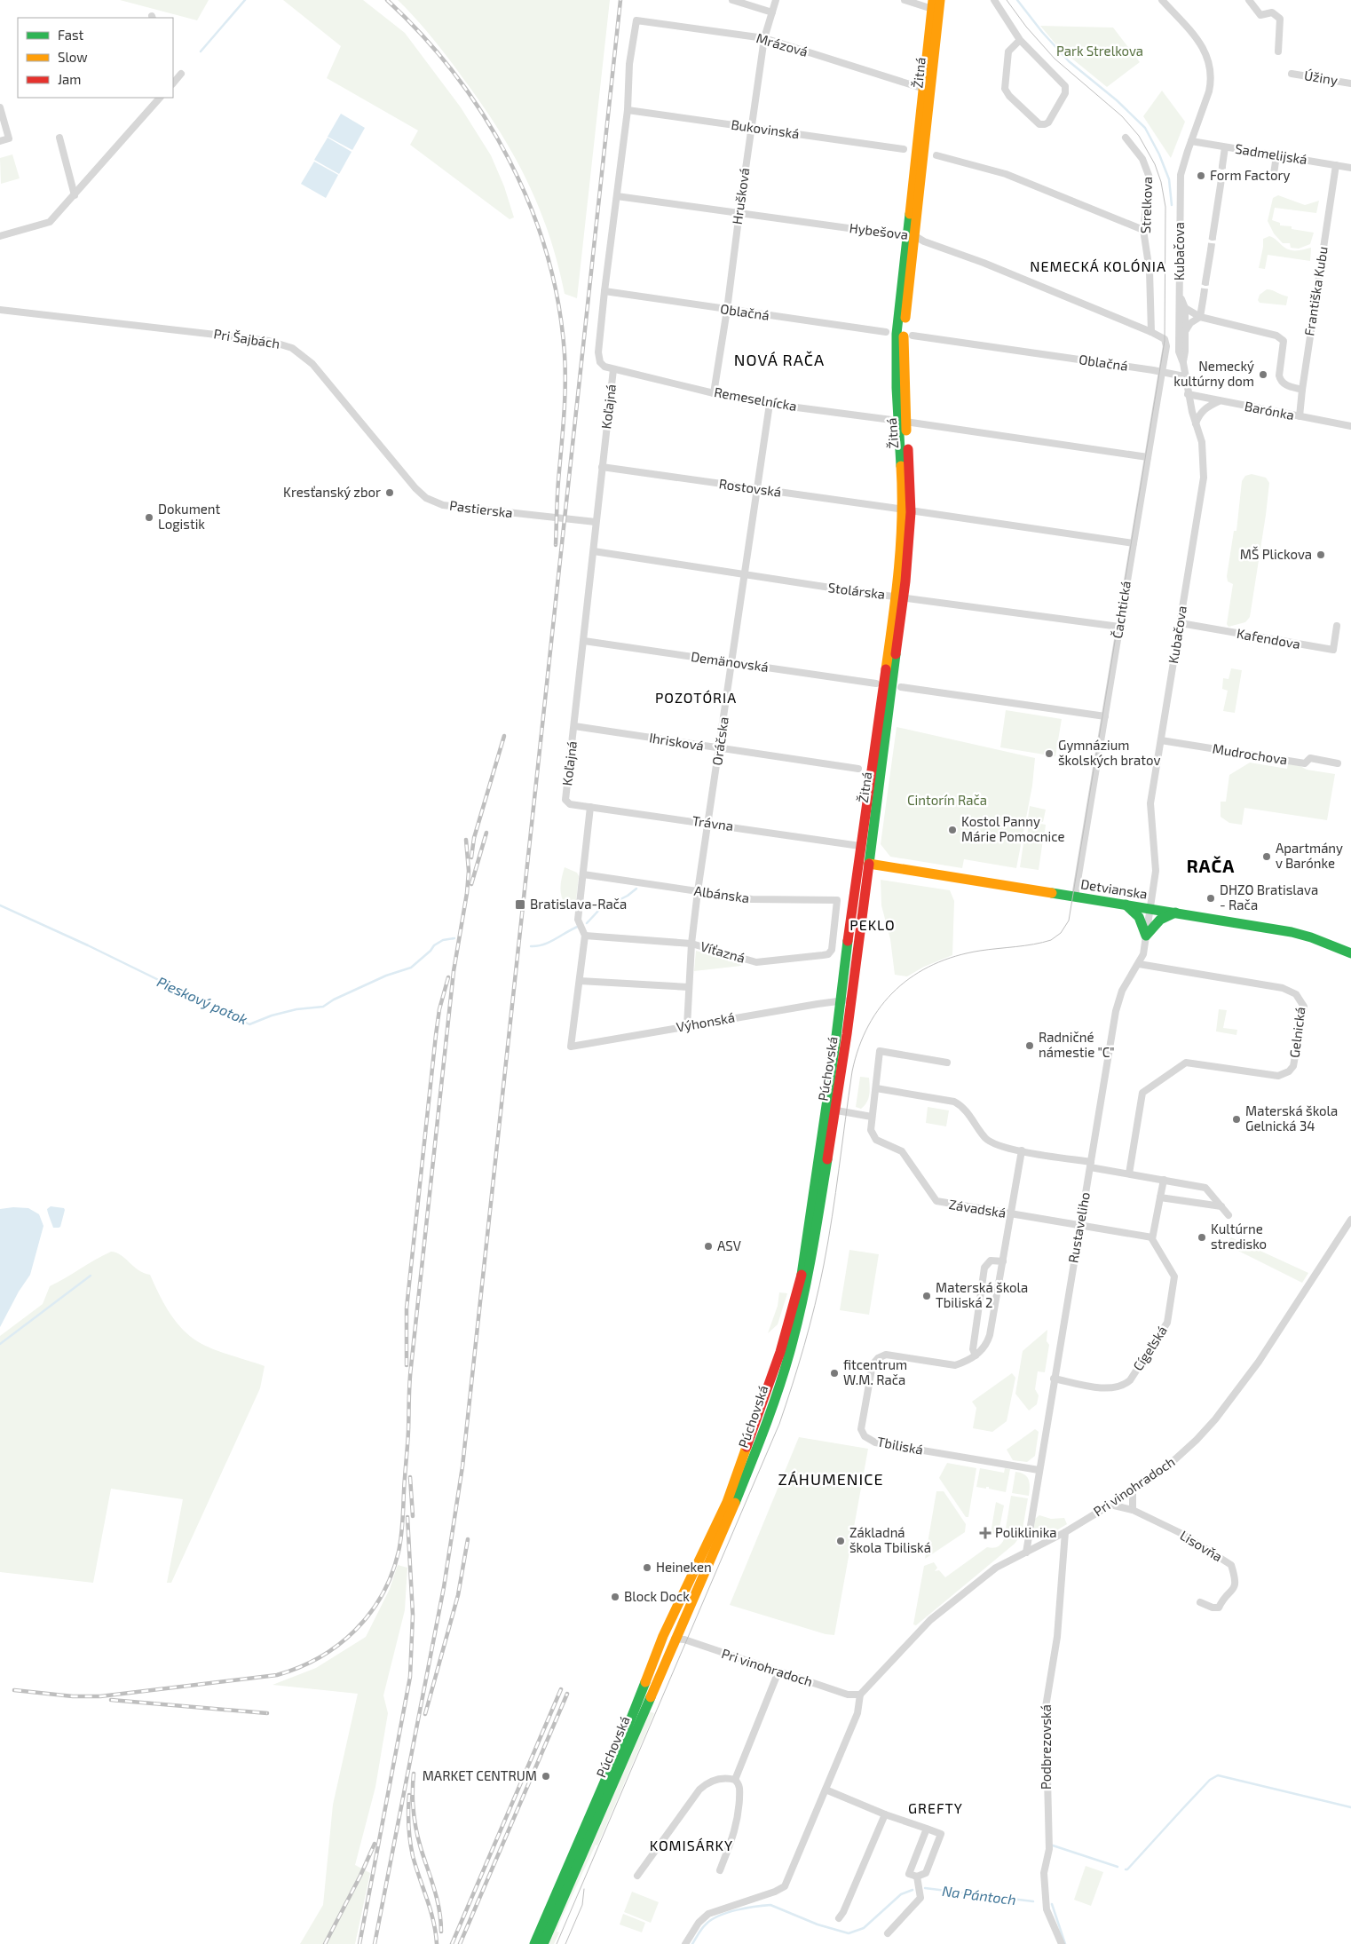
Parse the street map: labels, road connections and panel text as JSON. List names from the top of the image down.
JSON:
{
  "streets": {
    "main road": ["Žitná", "Detvianska", "Púchovská"],
    "street": [
      "Mrázová",
      "Úžiny",
      "Bukovinská",
      "Sadmelijská",
      "Hrušková",
      "Strelkova",
      "Hybešova",
      "Kubačova",
      "Františka Kubu",
      "Oblačná",
      "Pri Šajbách",
      "Remeselnícka",
      "Koľajná",
      "Barónka",
      "Rostovská",
      "Pastierska",
      "Stolárska",
      "Čachtická",
      "Kafendova",
      "Demänovská",
      "Oráčska",
      "Ihrisková",
      "Mudrochova",
      "Trávna",
      "Albánska",
      "Víťazná",
      "Výhonská",
      "Gelnická",
      "Závadská",
      "Rustaveliho",
      "Cígeľská",
      "Tbiliská",
      "Pri vinohradoch",
      "Lisovňa",
      "Podbrezovská"
    ]
  },
  "crossings": [
    ["Mrázová", "Žitná"],
    ["Mrázová", "Hrušková"],
    ["Mrázová", "Koľajná"],
    ["Žitná", "Hybešova"],
    ["Žitná", "Remeselnícka"],
    ["Žitná", "Stolárska"],
    ["Žitná", "Trávna"],
    ["Žitná", "Detvianska"],
    ["Žitná", "Púchovská"],
    ["Bukovinská", "Hrušková"],
    ["Bukovinská", "Koľajná"],
    ["Sadmelijská", "Kubačova"],
    ["Sadmelijská", "Františka Kubu"],
    ["Hrušková", "Hybešova"],
    ["Hrušková", "Oblačná"],
    ["Hrušková", "Remeselnícka"],
    ["Strelkova", "Hybešova"],
    ["Strelkova", "Čachtická"],
    ["Hybešova", "Koľajná"],
    ["Hybešova", "Čachtická"],
    ["Kubačova", "Oblačná"],
    ["Kubačova", "Barónka"],
    ["Kubačova", "Kafendova"],
    ["Kubačova", "Mudrochova"],
    ["Kubačova", "Detvianska"],
    ["Kubačova", "Rustaveliho"],
    ["Františka Kubu", "Barónka"],
    ["Oblačná", "Koľajná"],
    ["Oblačná", "Čachtická"],
    ["Pri Šajbách", "Pastierska"],
    ["Remeselnícka", "Koľajná"],
    ["Remeselnícka", "Čachtická"],
    ["Remeselnícka", "Oráčska"],
    ["Koľajná", "Rostovská"],
    ["Koľajná", "Pastierska"],
    ["Koľajná", "Stolárska"],
    ["Koľajná", "Demänovská"],
    ["Koľajná", "Ihrisková"],
    ["Koľajná", "Trávna"],
    ["Rostovská", "Oráčska"],
    ["Stolárska", "Čachtická"],
    ["Stolárska", "Oráčska"],
    ["Čachtická", "Detvianska"],
    ["Demänovská", "Oráčska"],
    ["Oráčska", "Ihrisková"],
    ["Oráčska", "Trávna"],
    ["Oráčska", "Albánska"],
    ["Oráčska", "Víťazná"],
    ["Oráčska", "Výhonská"],
    ["Trávna", "Púchovská"],
    ["Detvianska", "Púchovská"],
    ["Detvianska", "Rustaveliho"],
    ["Albánska", "Víťazná"],
    ["Výhonská", "Púchovská"],
    ["Gelnická", "Rustaveliho"],
    ["Púchovská", "Pri vinohradoch"],
    ["Závadská", "Rustaveliho"],
    ["Závadská", "Tbiliská"],
    ["Rustaveliho", "Cígeľská"],
    ["Rustaveliho", "Tbiliská"],
    ["Rustaveliho", "Pri vinohradoch"],
    ["Pri vinohradoch", "Lisovňa"],
    ["Pri vinohradoch", "Podbrezovská"]
  ],
  "districts": [
    "NEMECKÁ KOLÓNIA",
    "NOVÁ RAČA",
    "POZOTÓRIA",
    "RAČA",
    "PEKLO",
    "ZÁHUMENICE",
    "GREFTY",
    "KOMISÁRKY"
  ],
  "water": ["Pieskový potok", "Na Pántoch"],
  "parks": ["Park Strelkova", "Cintorín Rača"],
  "places": {
    "other": [
      "Form Factory",
      "Nemecký kultúrny dom",
      "Kresťanský zbor",
      "Dokument Logistik",
      "MŠ Plickova",
      "Gymnázium školských bratov",
      "Kostol Panny Márie Pomocnice",
      "Apartmány v Barónke",
      "DHZO Bratislava - Rača",
      "Radničné námestie \"C\"",
      "Materská škola Gelnická 34",
      "Kultúrne stredisko",
      "ASV",
      "Materská škola Tbiliská 2",
      "fitcentrum W.M. Rača",
      "Základná škola Tbiliská",
      "Heineken",
      "Block Dock",
      "MARKET CENTRUM"
    ],
    "transit": ["Bratislava-Rača"],
    "health": ["Poliklinika"]
  },
  "legend": ["Fast", "Slow", "Jam"]
}
